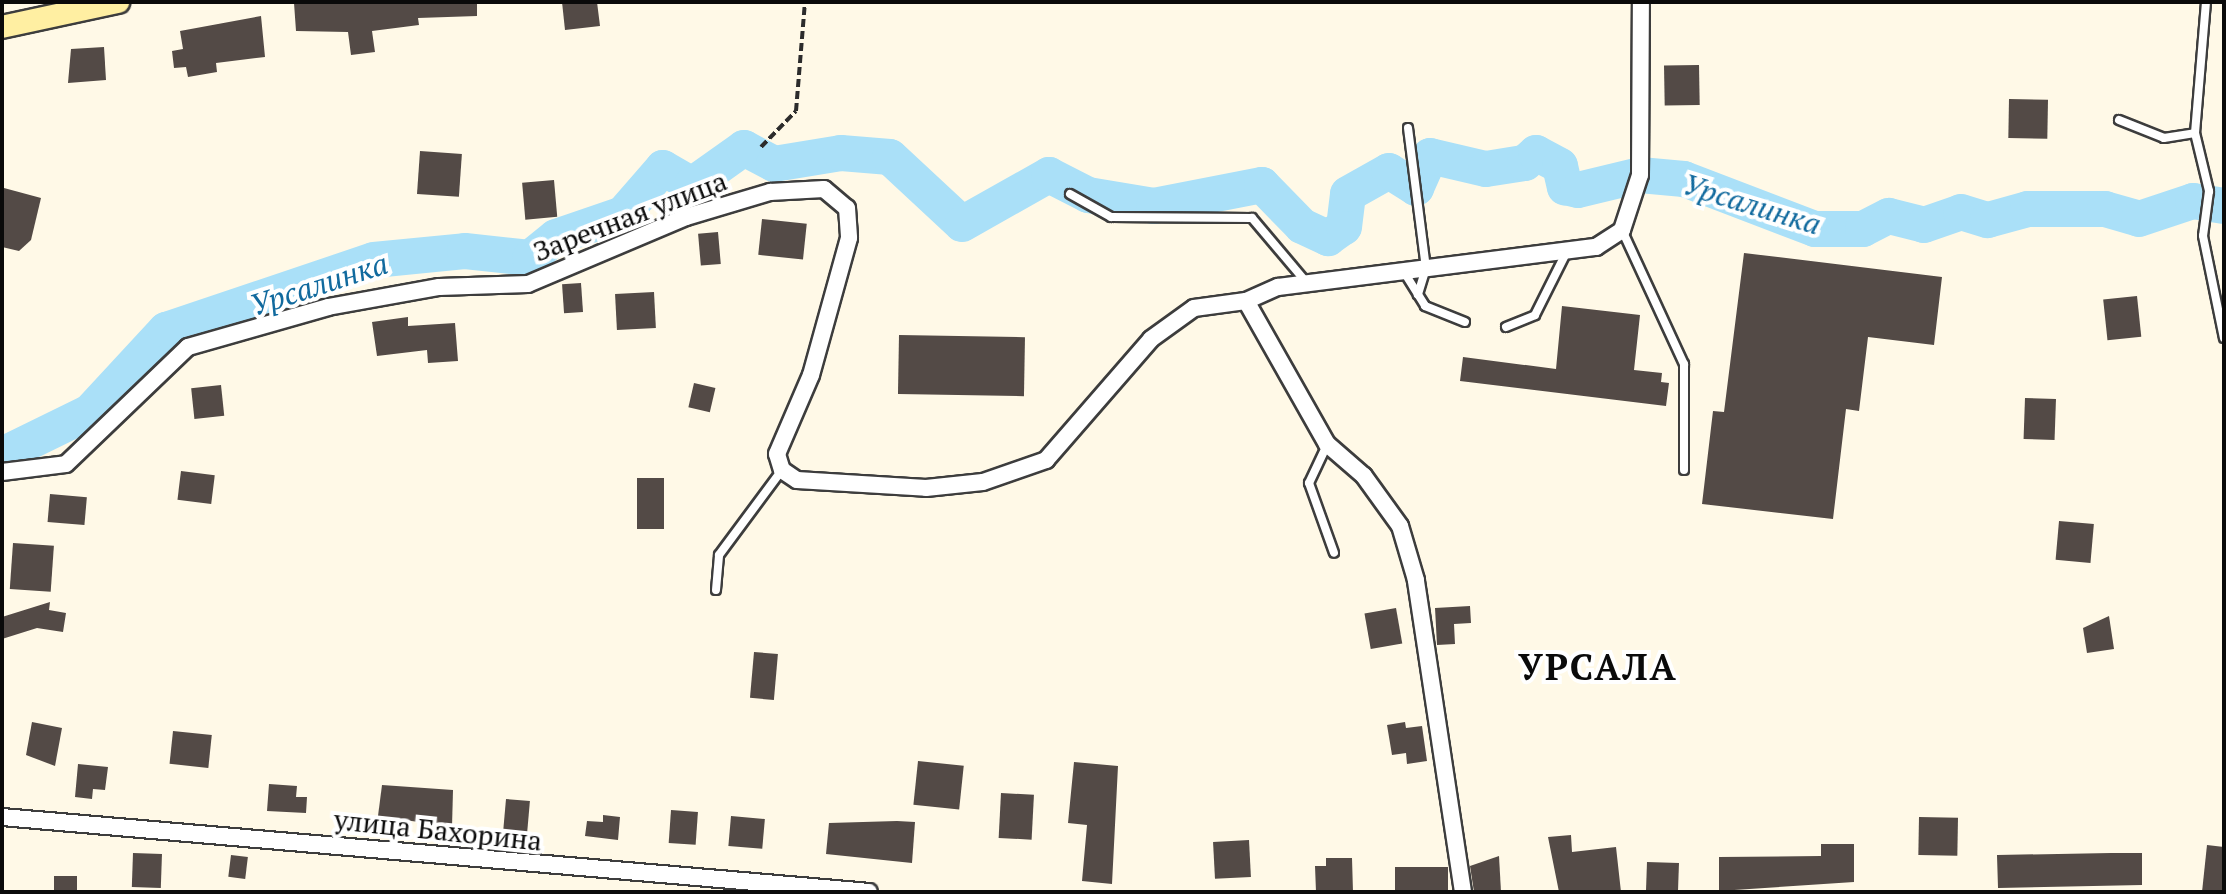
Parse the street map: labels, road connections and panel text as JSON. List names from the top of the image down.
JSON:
{
  "streets": {
    "street": ["Заречная улица", "улица Бахорина"]
  },
  "districts": ["УРСАЛА"],
  "water": ["Урсалинка"]
}
